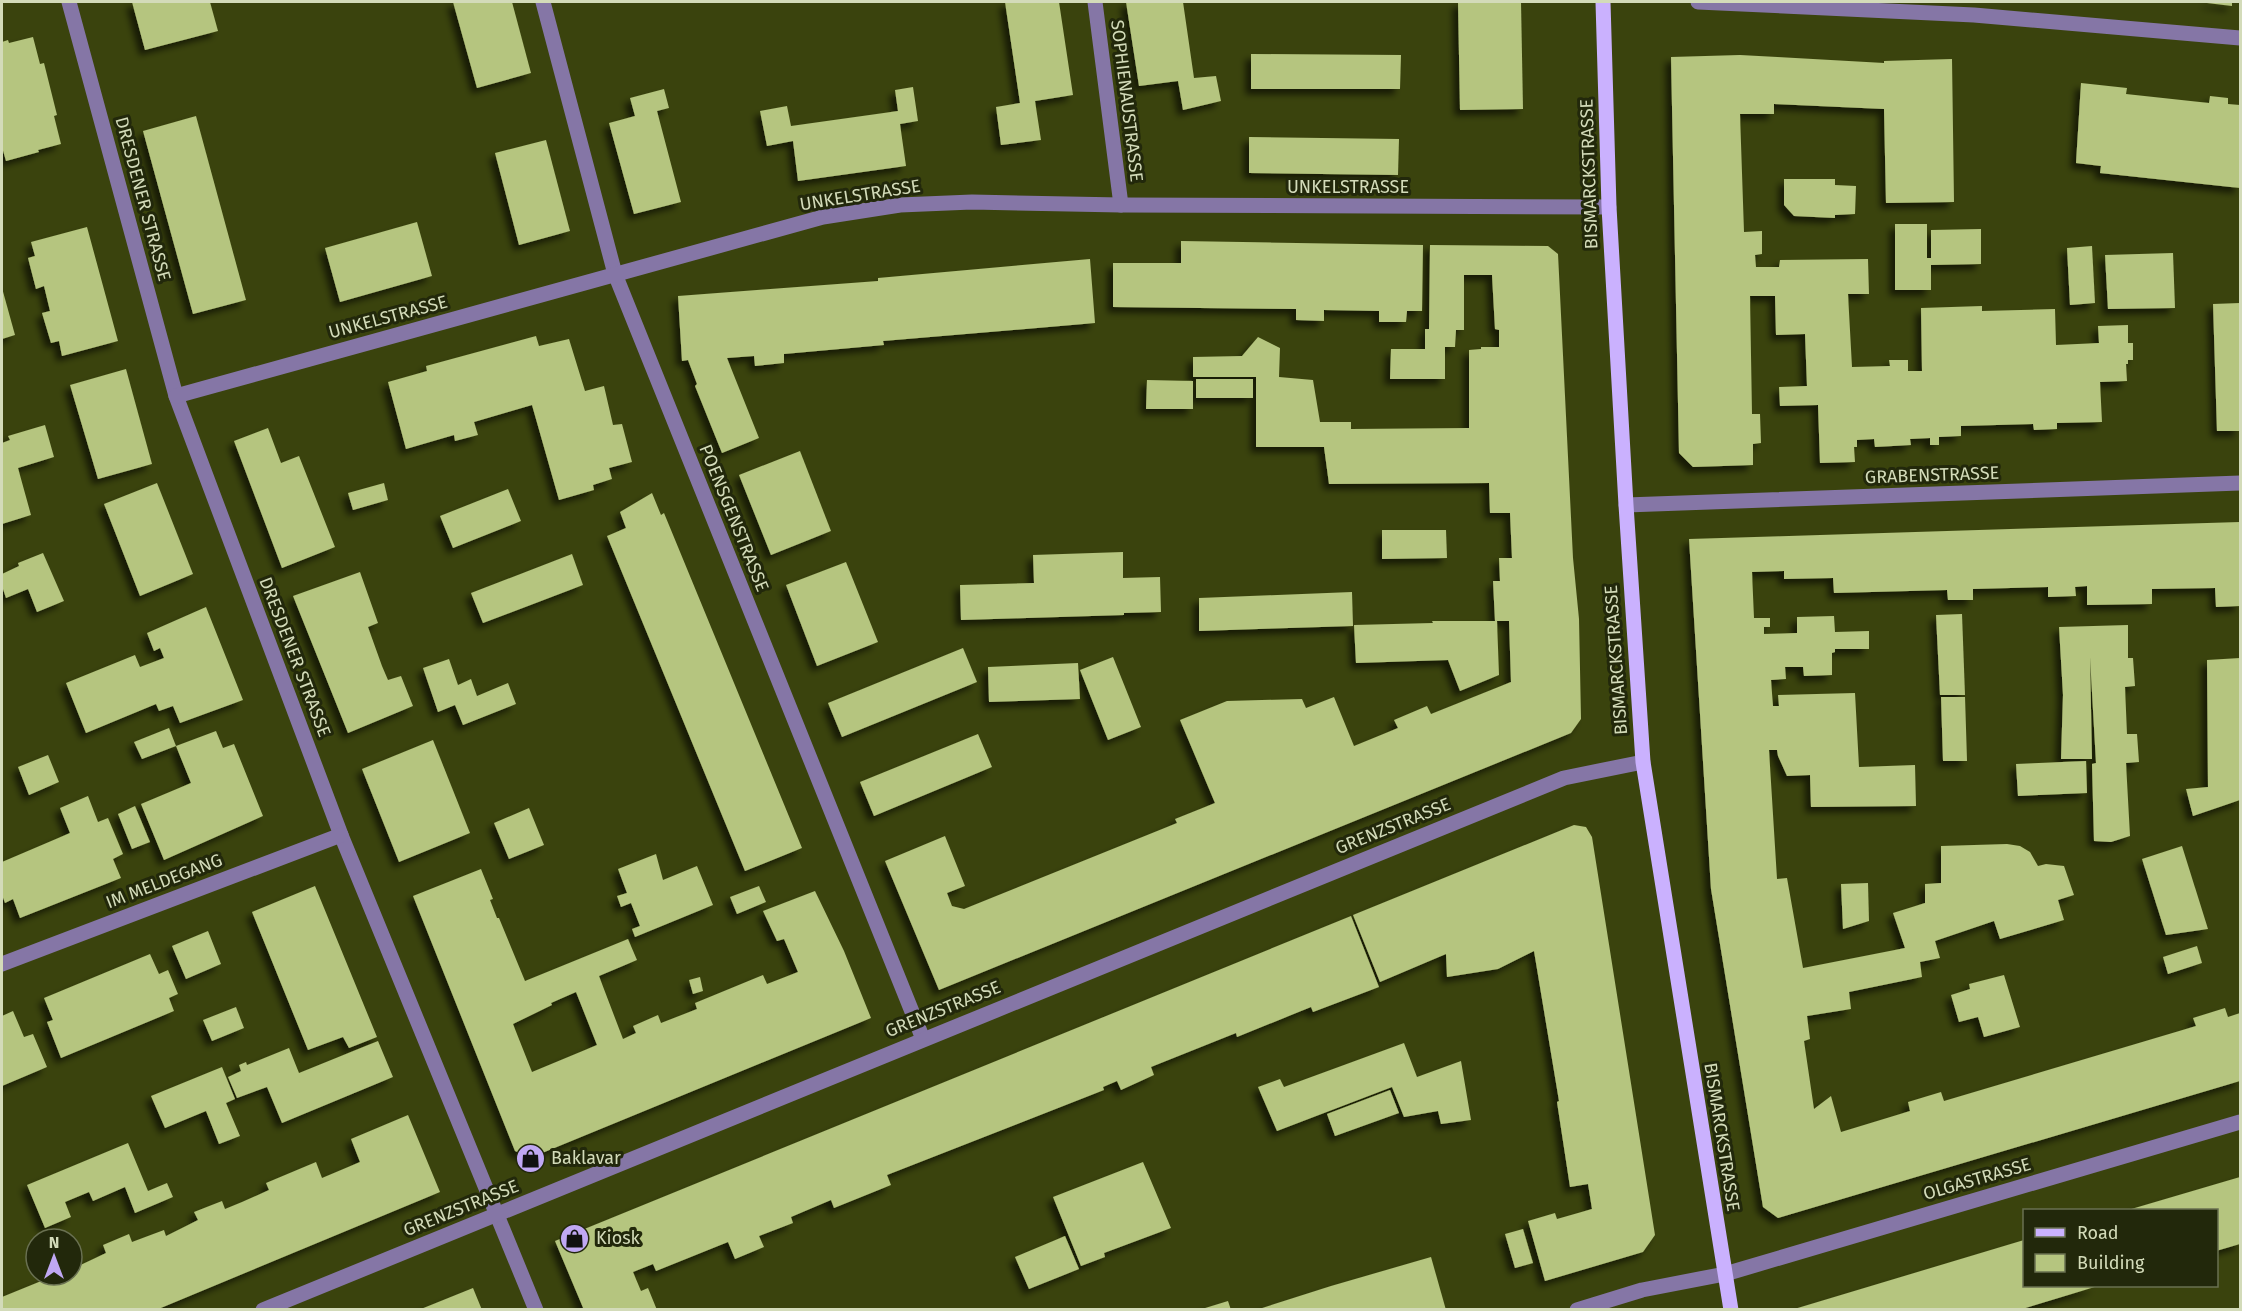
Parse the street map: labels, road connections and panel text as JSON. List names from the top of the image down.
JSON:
{
  "streets": {
    "main road": ["BISMARCKSTRASSE"],
    "street": [
      "SOPHIENAUSTRASSE",
      "UNKELSTRASSE",
      "DRESDENER STRASSE",
      "GRABENSTRASSE",
      "POENSGENSTRASSE",
      "GRENZSTRASSE",
      "IM MELDEGANG",
      "OLGASTRASSE"
    ]
  },
  "crossings": [
    ["SOPHIENAUSTRASSE", "UNKELSTRASSE"],
    ["BISMARCKSTRASSE", "UNKELSTRASSE"],
    ["BISMARCKSTRASSE", "GRABENSTRASSE"],
    ["BISMARCKSTRASSE", "GRENZSTRASSE"],
    ["BISMARCKSTRASSE", "OLGASTRASSE"],
    ["UNKELSTRASSE", "DRESDENER STRASSE"],
    ["UNKELSTRASSE", "POENSGENSTRASSE"],
    ["DRESDENER STRASSE", "GRENZSTRASSE"],
    ["DRESDENER STRASSE", "IM MELDEGANG"],
    ["POENSGENSTRASSE", "GRENZSTRASSE"]
  ],
  "places": {
    "shop": ["Baklavar", "Kiosk"]
  },
  "legend": ["Road", "Building"],
  "north": "top"
}
